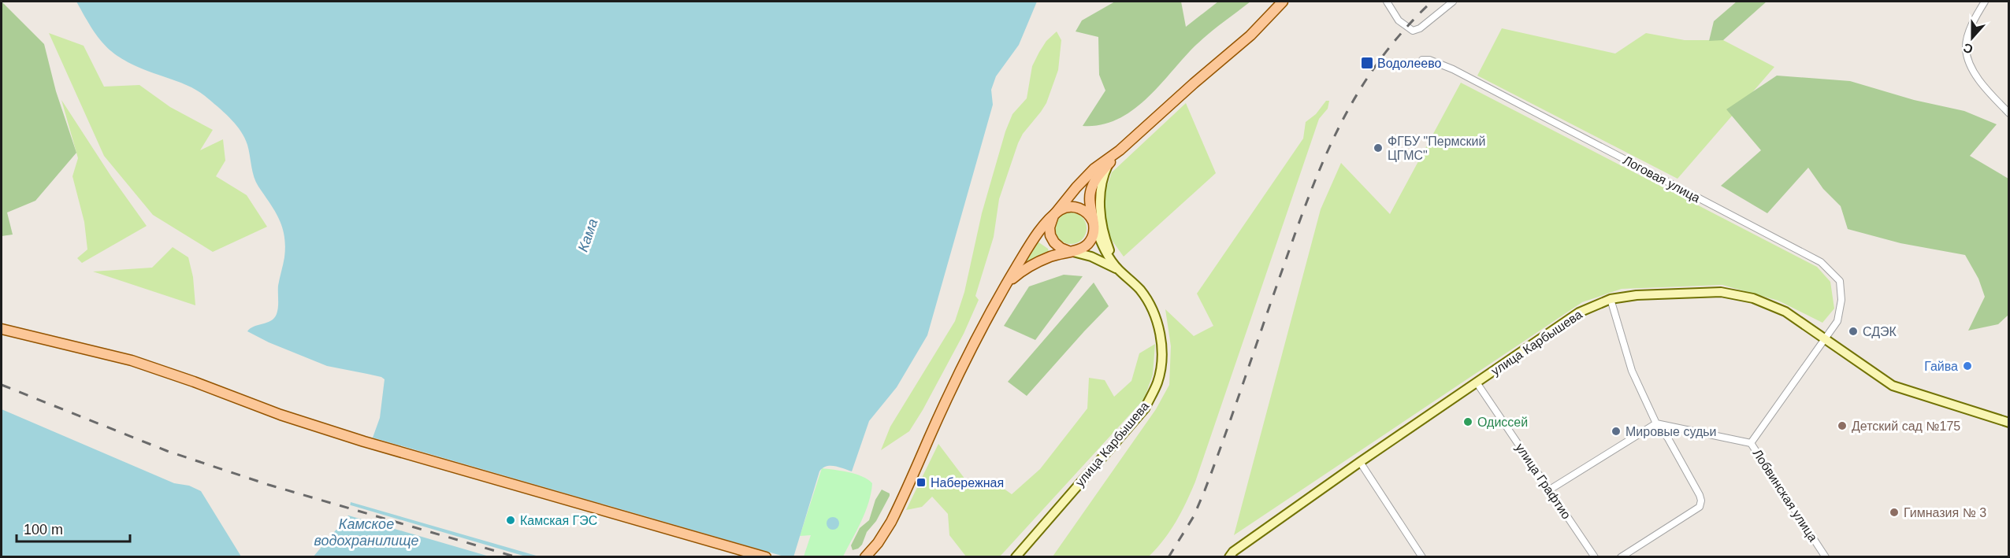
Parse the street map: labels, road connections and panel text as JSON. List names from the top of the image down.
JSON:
{
  "streets": {
    "street": [
      "Логовая улица",
      "улица Карбышева",
      "улица Графтио",
      "Лобвинская улица"
    ]
  },
  "crossings": [
    ["Логовая улица", "улица Карбышева"],
    ["Логовая улица", "Лобвинская улица"],
    ["улица Карбышева", "улица Графтио"]
  ],
  "water": ["Кама", "Камское водохранилище"],
  "places": {
    "transit": ["Водолеево", "Набережная"],
    "other": [
      "ФГБУ \"Пермский ЦГМС\"",
      "СДЭК",
      "Гайва",
      "Одиссей",
      "Детский сад №175",
      "Мировые судьи",
      "Гимназия № 3",
      "Камская ГЭС"
    ]
  },
  "scale_bar": "100 m",
  "north": "bottom"
}
